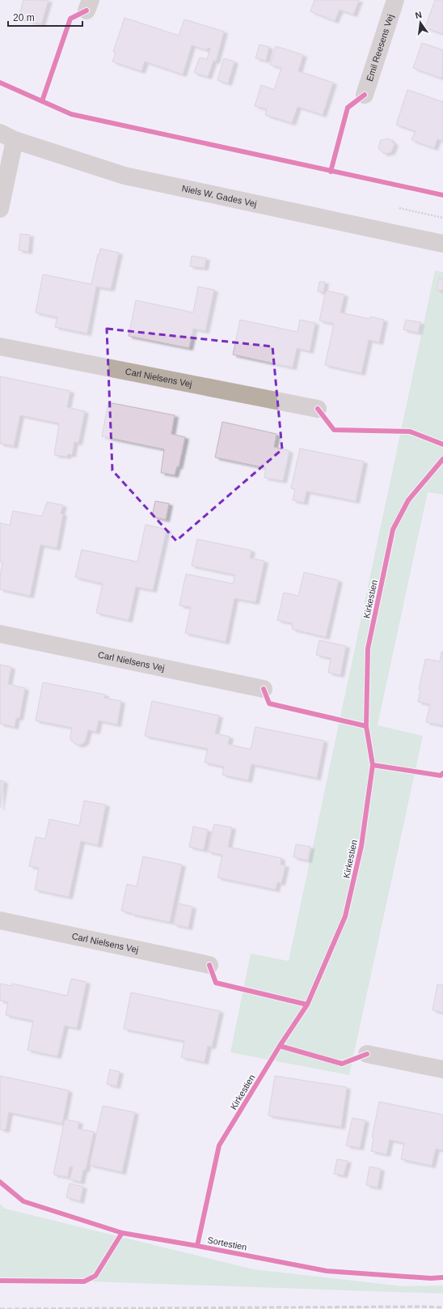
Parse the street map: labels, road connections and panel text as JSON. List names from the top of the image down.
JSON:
{
  "streets": {
    "street": ["Emil Reesens Vej", "Niels W. Gades Vej", "Carl Nielsens Vej"],
    "cycle path": ["Kirkestien", "Sortestien"]
  },
  "scale_bar": "20 m",
  "north": "top"
}
